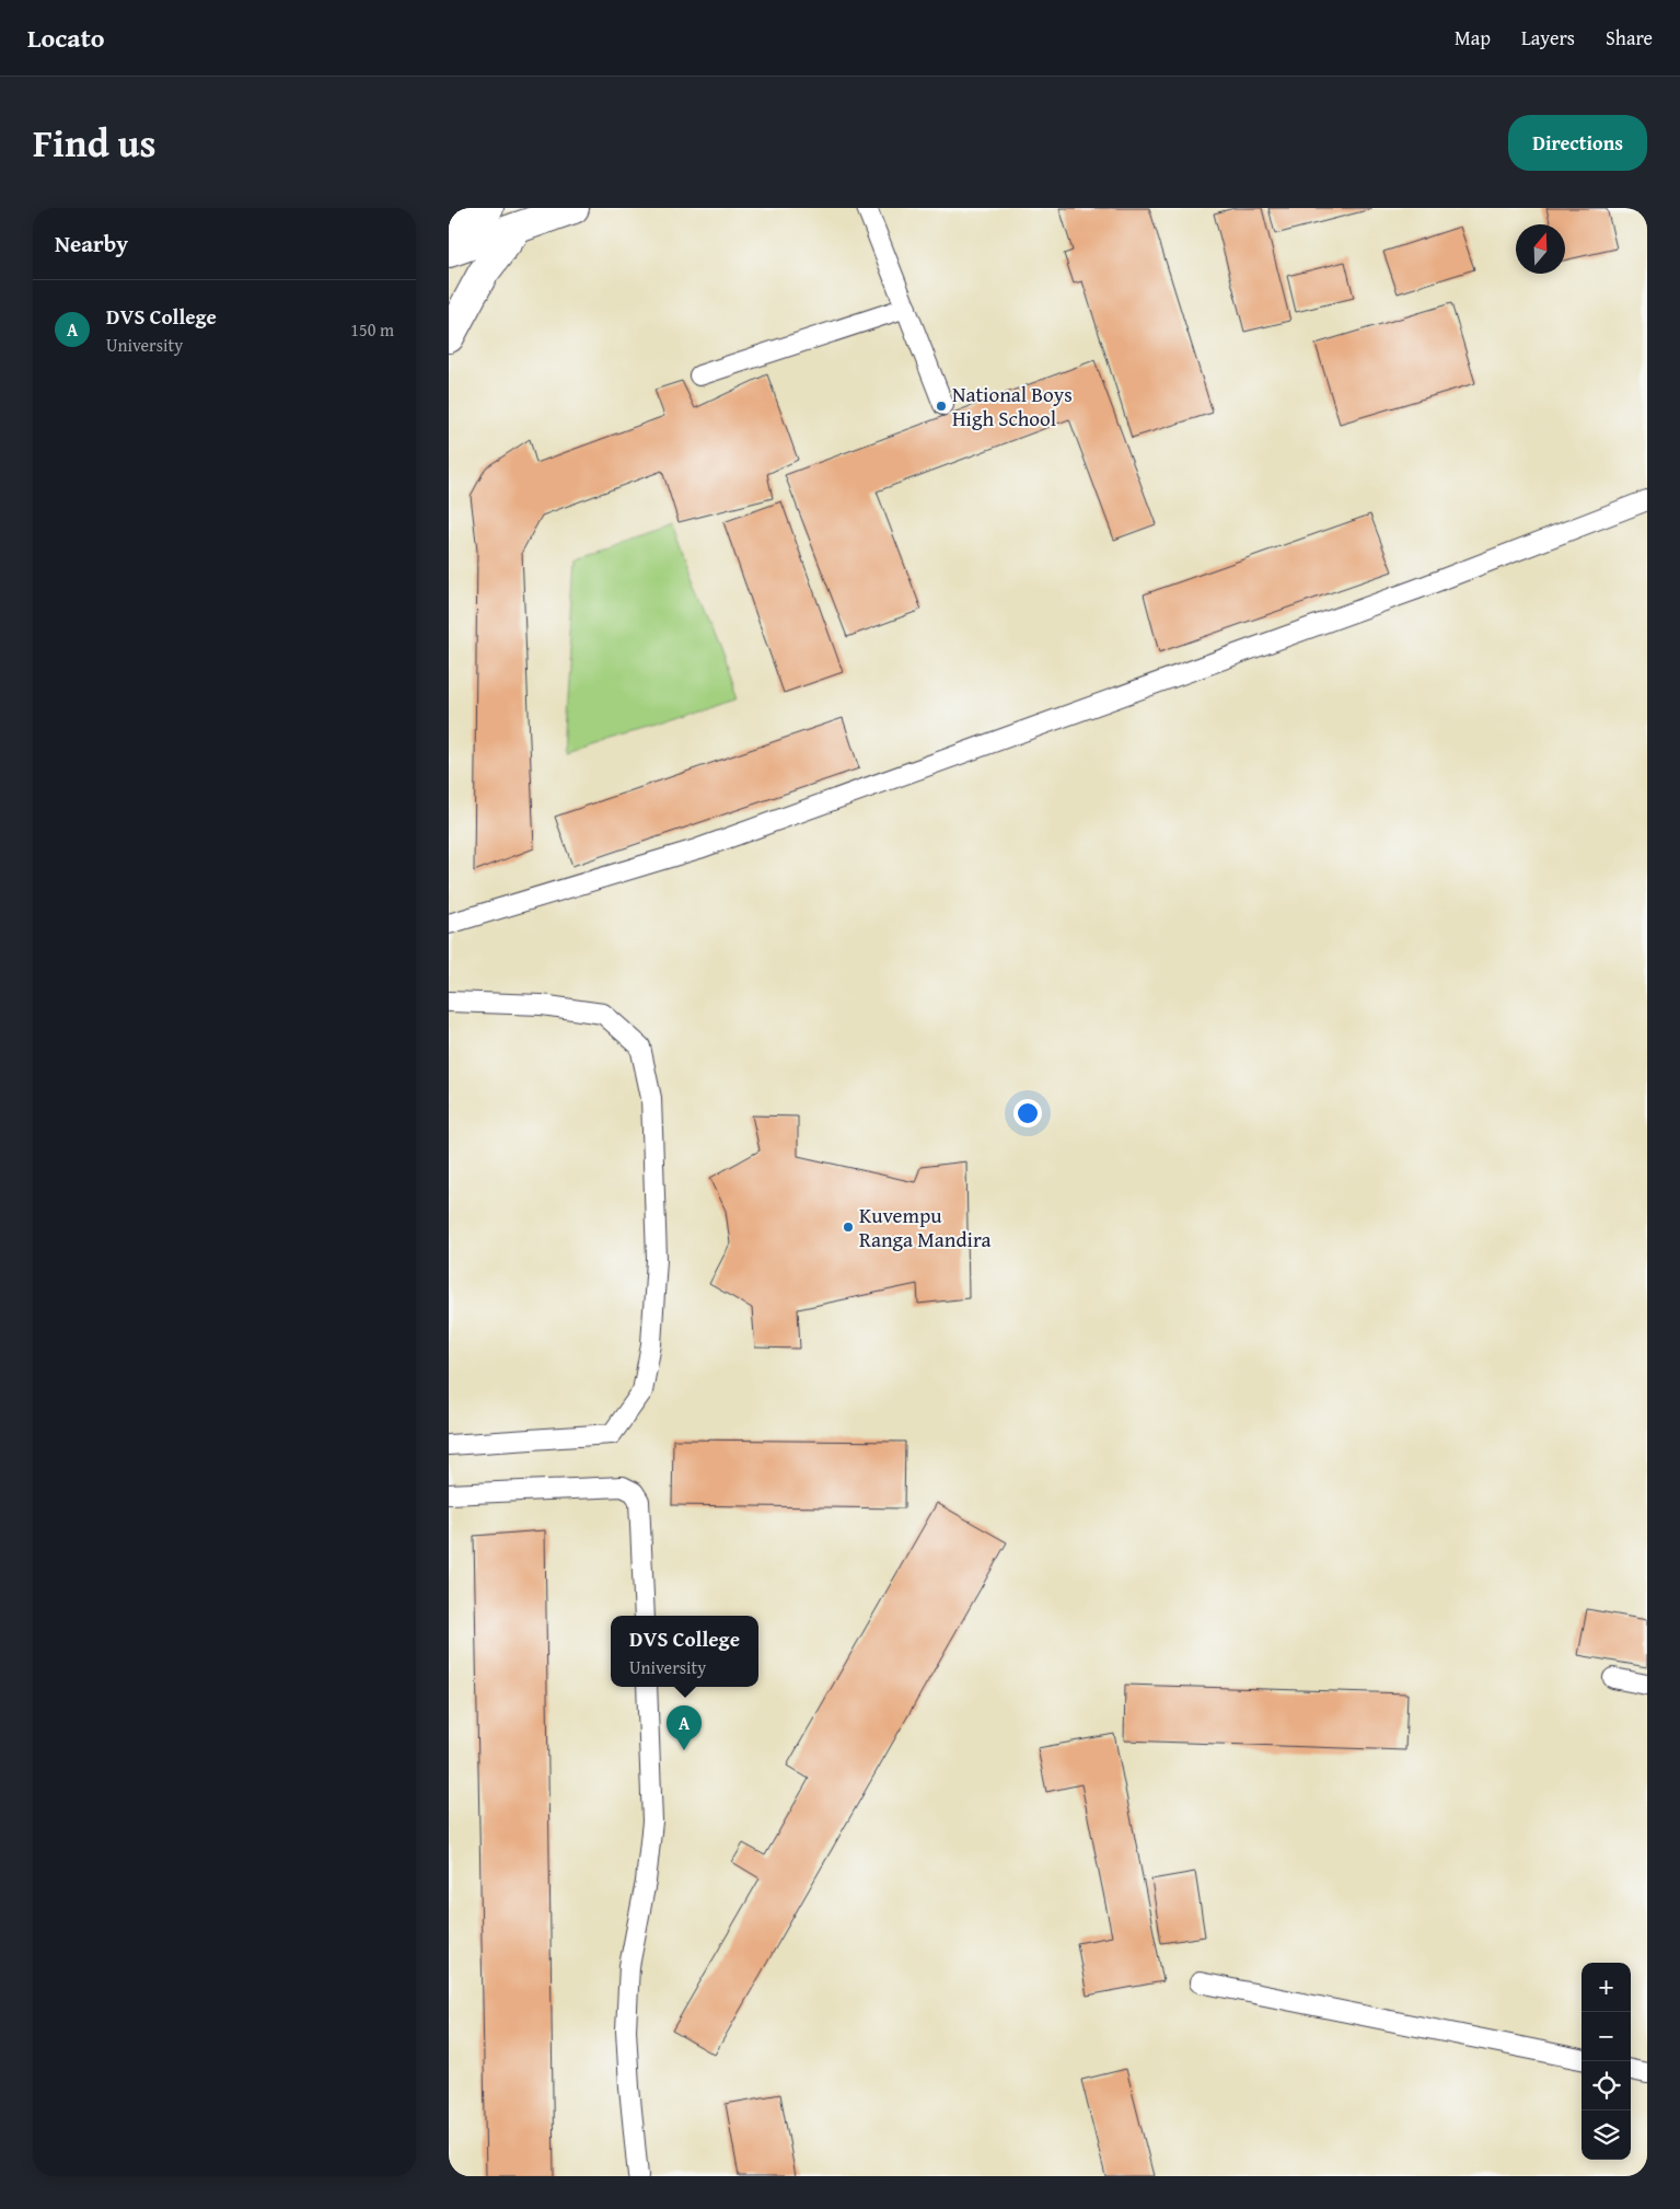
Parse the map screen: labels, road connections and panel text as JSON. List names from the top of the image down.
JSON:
{
  "places": ["National Boys High School", "Kuvempu Ranga Mandira"],
  "north": "top",
  "page": {
    "header": "Locato",
    "nav": ["Map", "Layers", "Share"],
    "title": "Find us",
    "buttons": "Directions",
    "heading": "Nearby",
    "list": [
      {
        "mark": "A",
        "name": "DVS College",
        "note": "University",
        "value": "150 m"
      }
    ],
    "popup": ["DVS College", "University"],
    "pins": "A",
    "map_buttons": ["+", "−"]
  }
}
